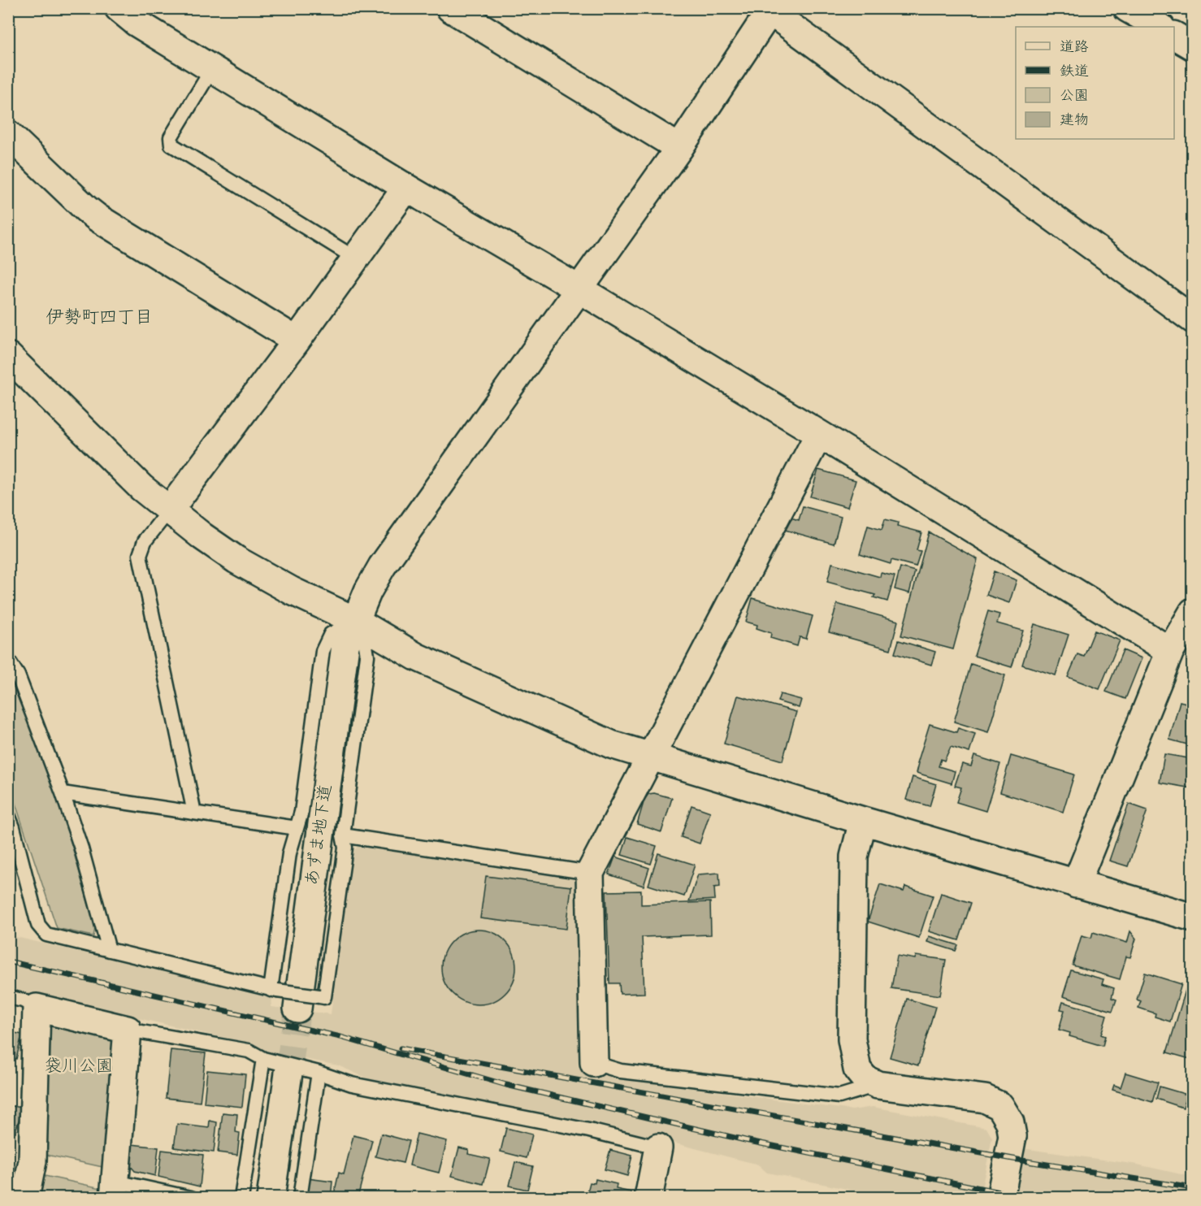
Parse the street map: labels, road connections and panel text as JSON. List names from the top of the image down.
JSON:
{
  "streets": {
    "street": ["あずま地下道"]
  },
  "districts": ["伊勢町四丁目"],
  "parks": ["袋川公園"],
  "legend": [
    "道路",
    "鉄道",
    "公園",
    "建物"
  ]
}
